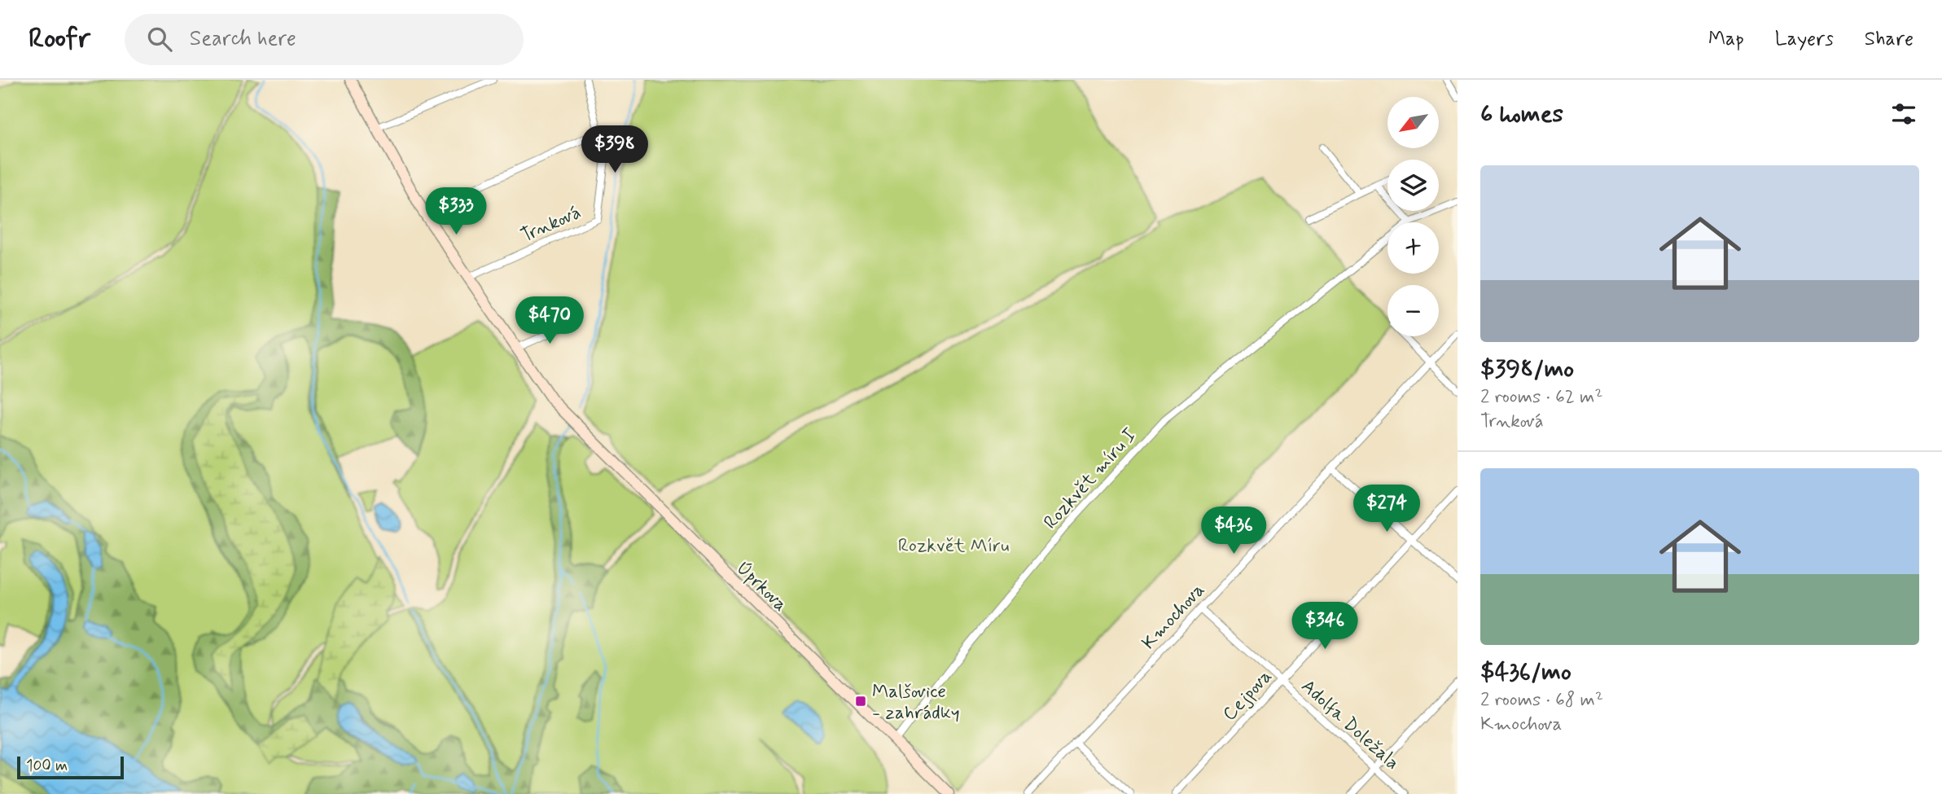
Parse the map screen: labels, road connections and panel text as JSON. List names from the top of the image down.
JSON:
{
  "streets": {
    "street": [
      "Trnková",
      "Rozkvět míru I",
      "Úprkova",
      "Kmochova",
      "Cejpova",
      "Adolfa Doležala"
    ]
  },
  "crossings": [
    ["Trnková", "Úprkova"],
    ["Rozkvět míru I", "Úprkova"],
    ["Kmochova", "Adolfa Doležala"],
    ["Cejpova", "Adolfa Doležala"]
  ],
  "parks": ["Rozkvět Míru"],
  "places": {
    "transit": ["Malšovice - zahrádky"]
  },
  "scale_bar": "100 m",
  "north": "bottom left",
  "page": {
    "header": "Roofr",
    "search": "Search here",
    "nav": ["Map", "Layers", "Share"],
    "heading": "6 homes",
    "map_buttons": ["+", "−"],
    "price": [
      "$398",
      "$333",
      "$470",
      "$274",
      "$436",
      "$346"
    ],
    "list": [
      {
        "name": "$398/mo",
        "note": "2 rooms · 62 m² · Trnková"
      },
      {
        "name": "$436/mo",
        "note": "2 rooms · 68 m² · Kmochova"
      }
    ],
    "scale": "100 m"
  }
}
